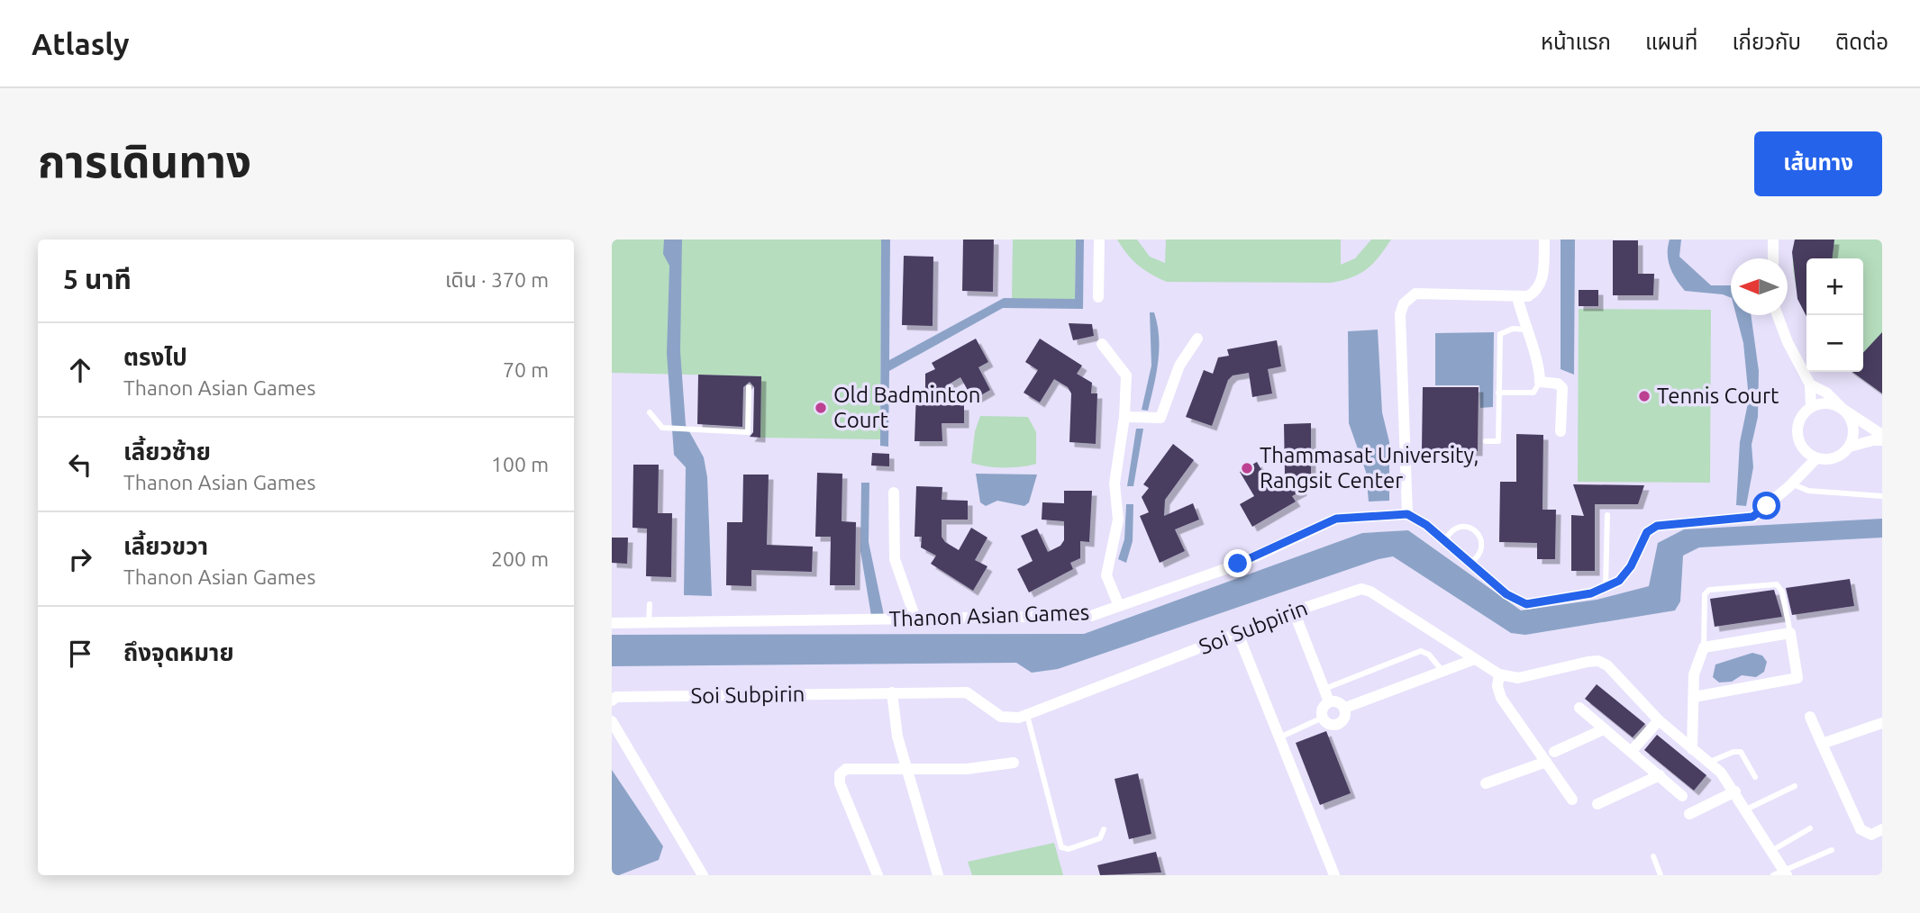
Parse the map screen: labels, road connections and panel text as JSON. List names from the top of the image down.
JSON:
{
  "streets": {
    "street": ["Thanon Asian Games", "Soi Subpirin"]
  },
  "places": ["Tennis Court", "Old Badminton Court", "Thammasat University, Rangsit Center"],
  "north": "left",
  "page": {
    "header": "Atlasly",
    "nav": [
      "หน้าแรก",
      "แผนที่",
      "เกี่ยวกับ",
      "ติดต่อ"
    ],
    "title": "การเดินทาง",
    "buttons": "เส้นทาง",
    "heading": ["5 นาที", "เดิน · 370 m"],
    "map_buttons": ["+", "−"],
    "list": [
      ["ตรงไป", "Thanon Asian Games", "70 m"],
      ["เลี้ยวซ้าย", "Thanon Asian Games", "100 m"],
      ["เลี้ยวขวา", "Thanon Asian Games", "200 m"],
      "ถึงจุดหมาย"
    ]
  }
}
